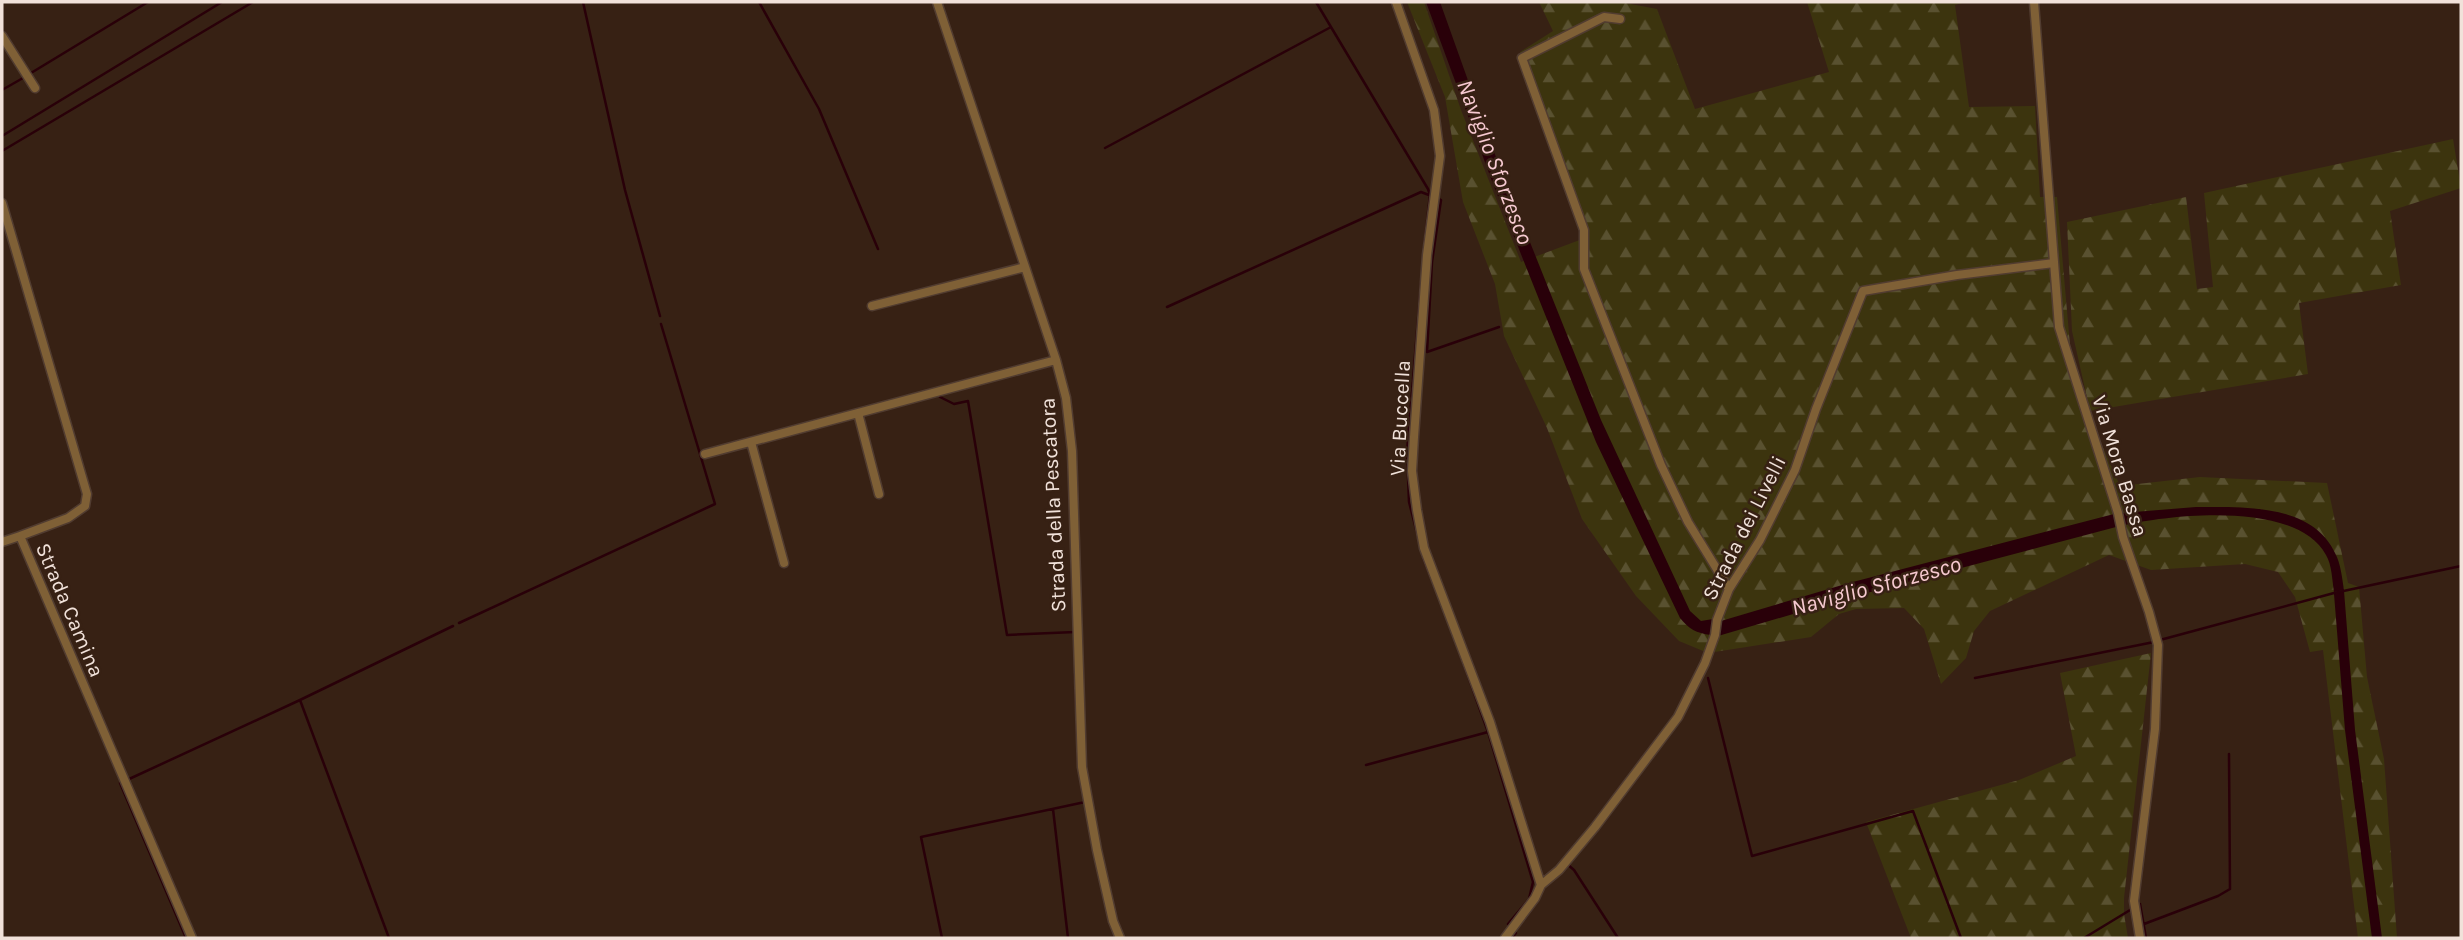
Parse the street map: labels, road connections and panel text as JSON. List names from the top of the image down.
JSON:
{
  "streets": {
    "street": [
      "Via Buccella",
      "Via Mora Bassa",
      "Strada della Pescatora",
      "Strada dei Livelli",
      "Strada Camina"
    ]
  },
  "crossings": [
    ["Via Buccella", "Strada dei Livelli"],
    ["Via Mora Bassa", "Strada dei Livelli"]
  ],
  "water": ["Naviglio Sforzesco"]
}
